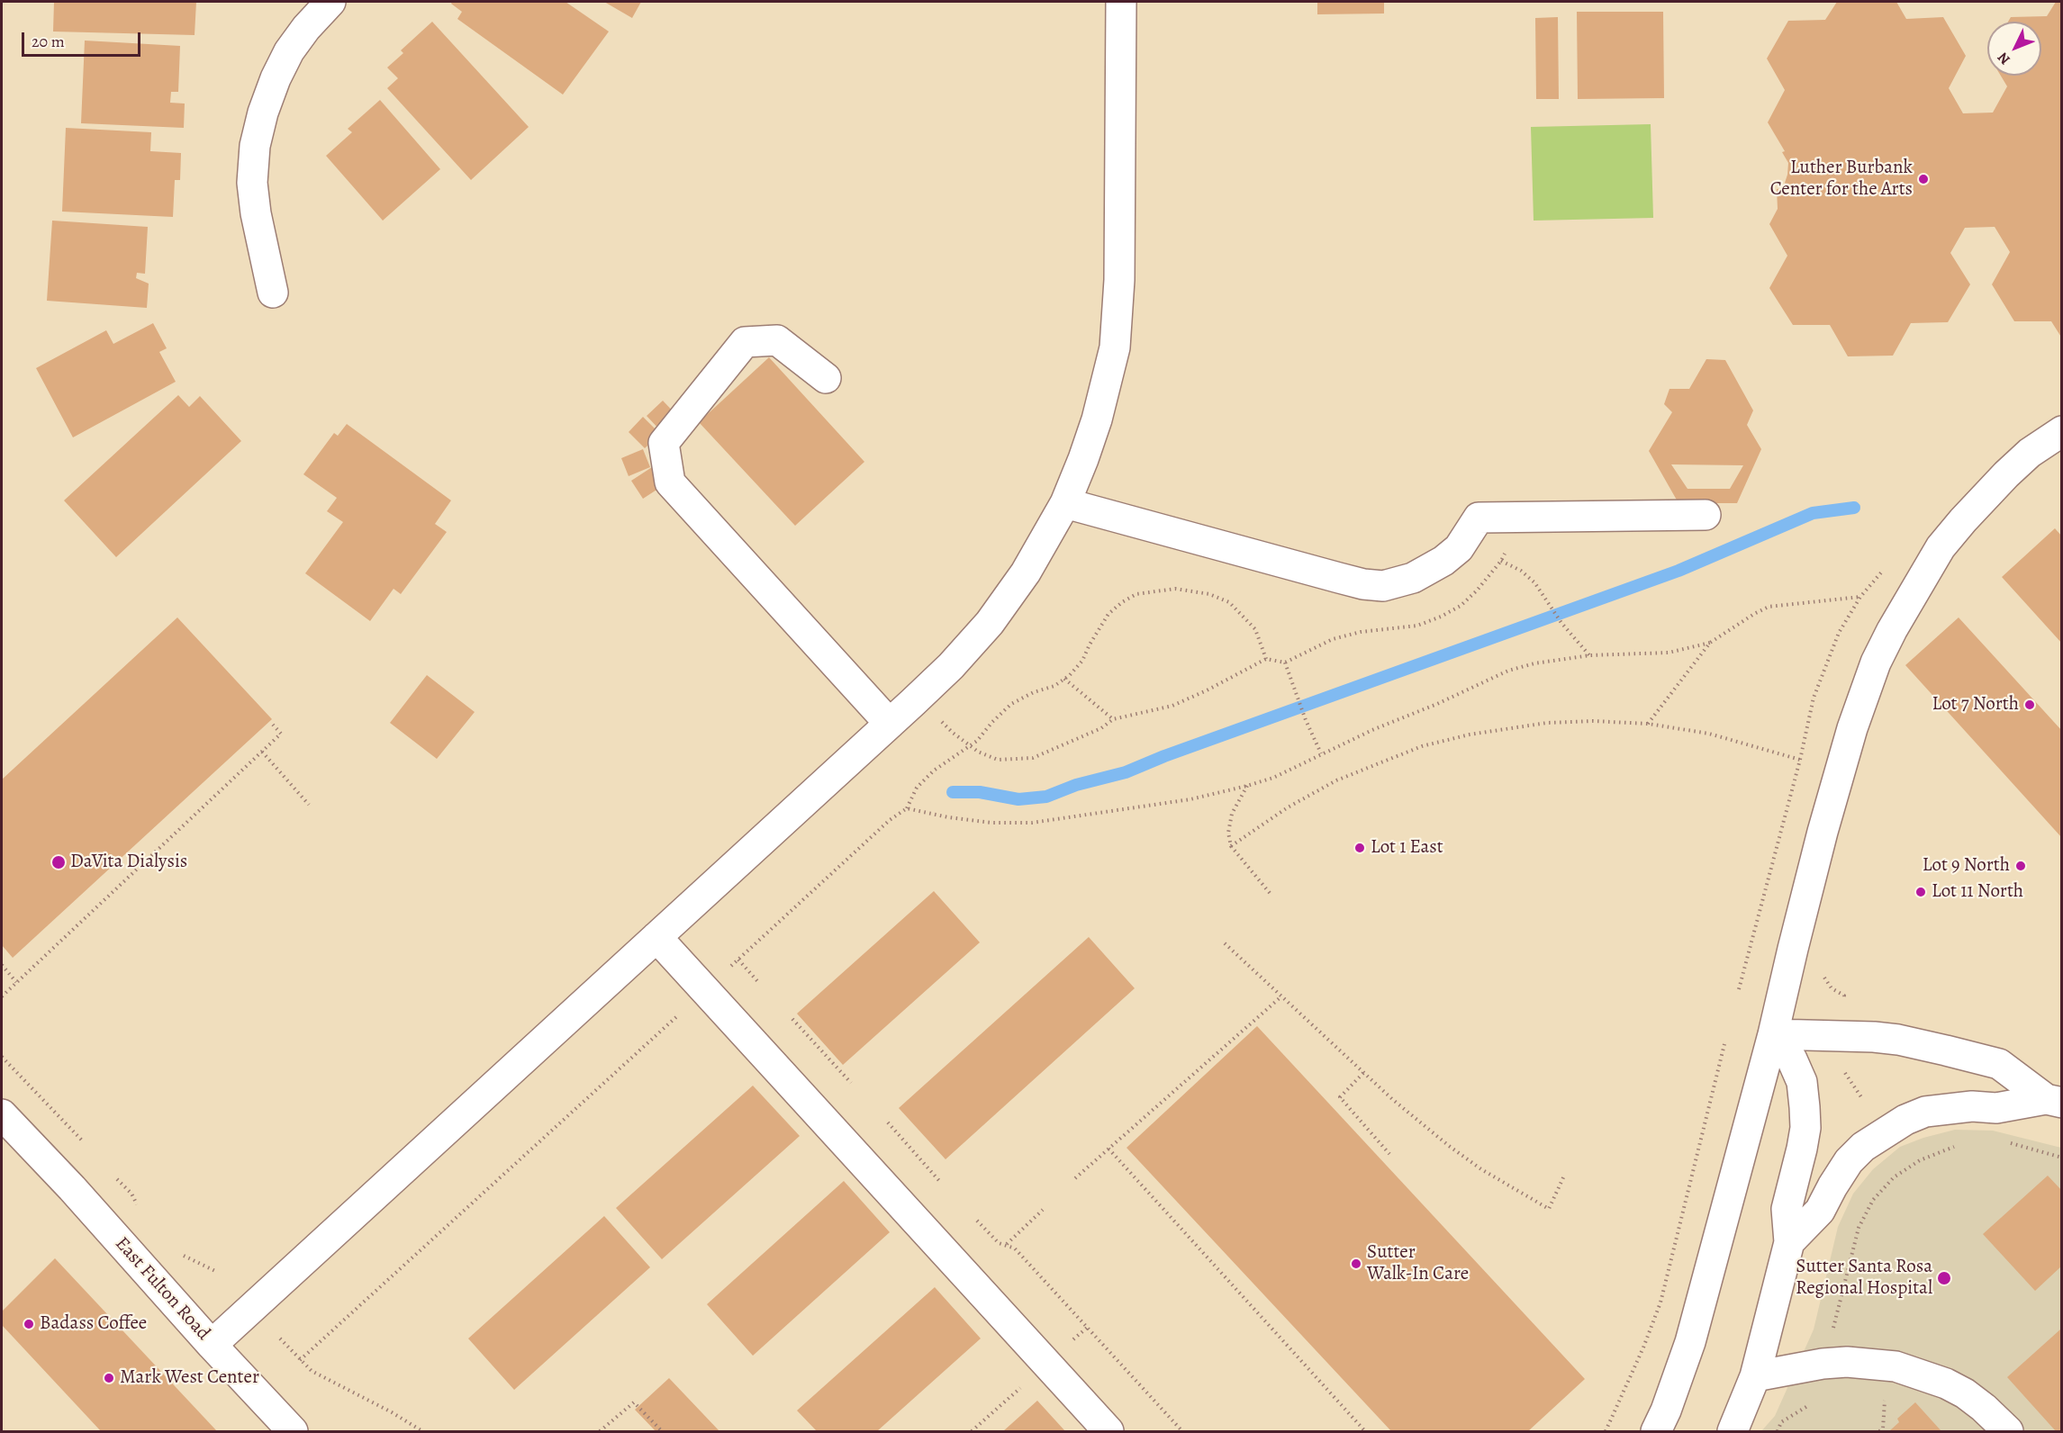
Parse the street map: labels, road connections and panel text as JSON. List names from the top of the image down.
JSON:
{
  "streets": {
    "street": ["East Fulton Road"]
  },
  "places": [
    "Luther Burbank Center for the Arts",
    "Lot 7 North",
    "Lot 1 East",
    "DaVita Dialysis",
    "Lot 9 North",
    "Lot 11 North",
    "Sutter Walk-In Care",
    "Sutter Santa Rosa Regional Hospital",
    "Badass Coffee",
    "Mark West Center"
  ],
  "scale_bar": "20 m",
  "north": "bottom left"
}
